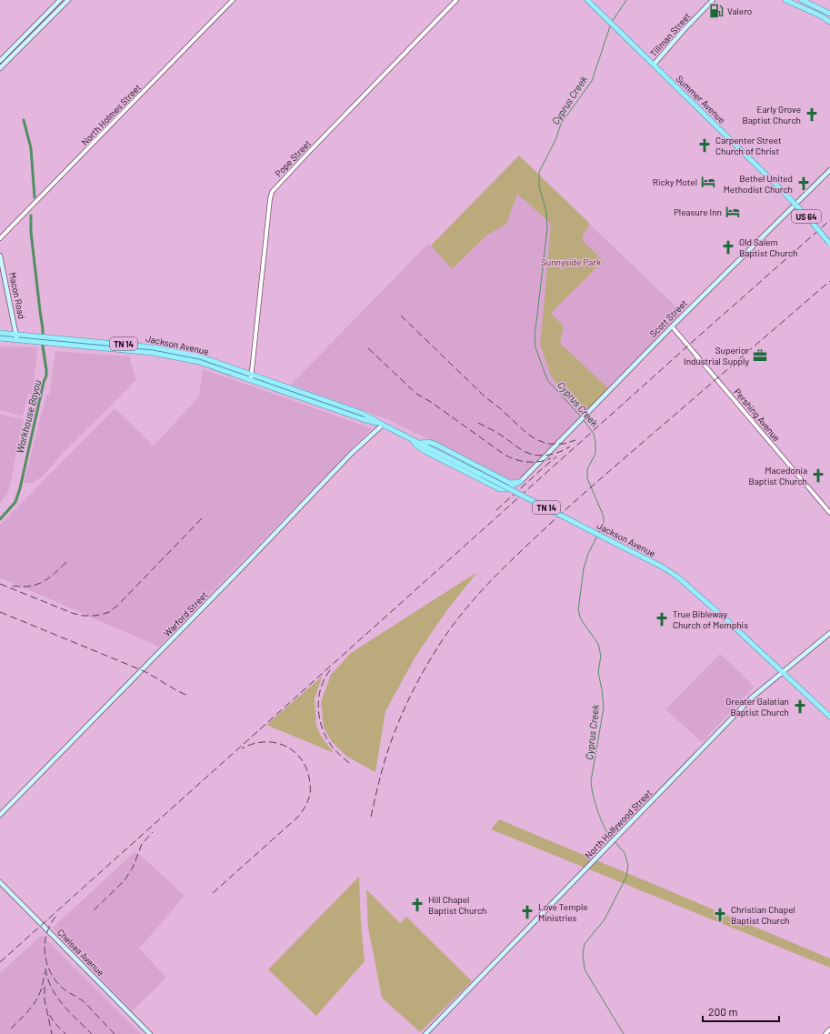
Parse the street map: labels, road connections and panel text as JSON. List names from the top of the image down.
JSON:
{
  "streets": {
    "main road": [
      "Tillman Street",
      "Summer Avenue",
      "US 64",
      "Macon Road",
      "Scott Street",
      "TN 14",
      "Jackson Avenue",
      "Warford Street",
      "North Hollywood Street",
      "Chelsea Avenue"
    ],
    "street": ["North Holmes Street", "Pope Street", "Pershing Avenue"]
  },
  "crossings": [
    ["Tillman Street", "Summer Avenue"],
    ["Pope Street", "Jackson Avenue"],
    ["Macon Road", "Jackson Avenue"],
    ["Scott Street", "Pershing Avenue"],
    ["Jackson Avenue", "Warford Street"],
    ["Jackson Avenue", "North Hollywood Street"]
  ],
  "water": ["Cyprus Creek", "Workhouse Bayou"],
  "parks": ["Sunnyside Park"],
  "places": {
    "fuel station": ["Valero"],
    "church": [
      "Early Grove Baptist Church",
      "Carpenter Street Church of Christ",
      "Bethel United Methodist Church",
      "Old Salem Baptist Church",
      "Macedonia Baptist Church",
      "True Bibleway Church of Memphis",
      "Greater Galatian Baptist Church",
      "Hill Chapel Baptist Church",
      "Love Temple Ministries",
      "Christian Chapel Baptist Church"
    ],
    "hotel": ["Ricky Motel", "Pleasure Inn"],
    "office": ["Superior Industrial Supply"]
  },
  "scale_bar": "200 m"
}
